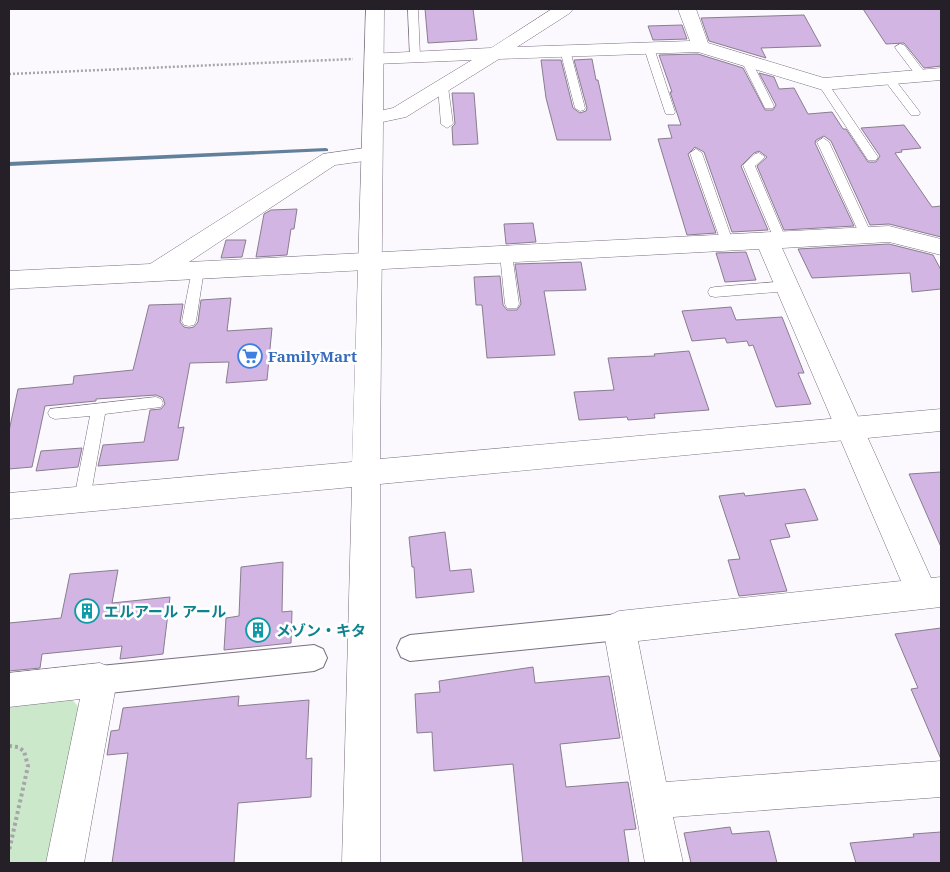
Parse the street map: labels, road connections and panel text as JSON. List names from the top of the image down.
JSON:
{
  "places": {
    "supermarket": ["FamilyMart"],
    "building": ["エルアール アール", "メゾン・キタ"]
  }
}
